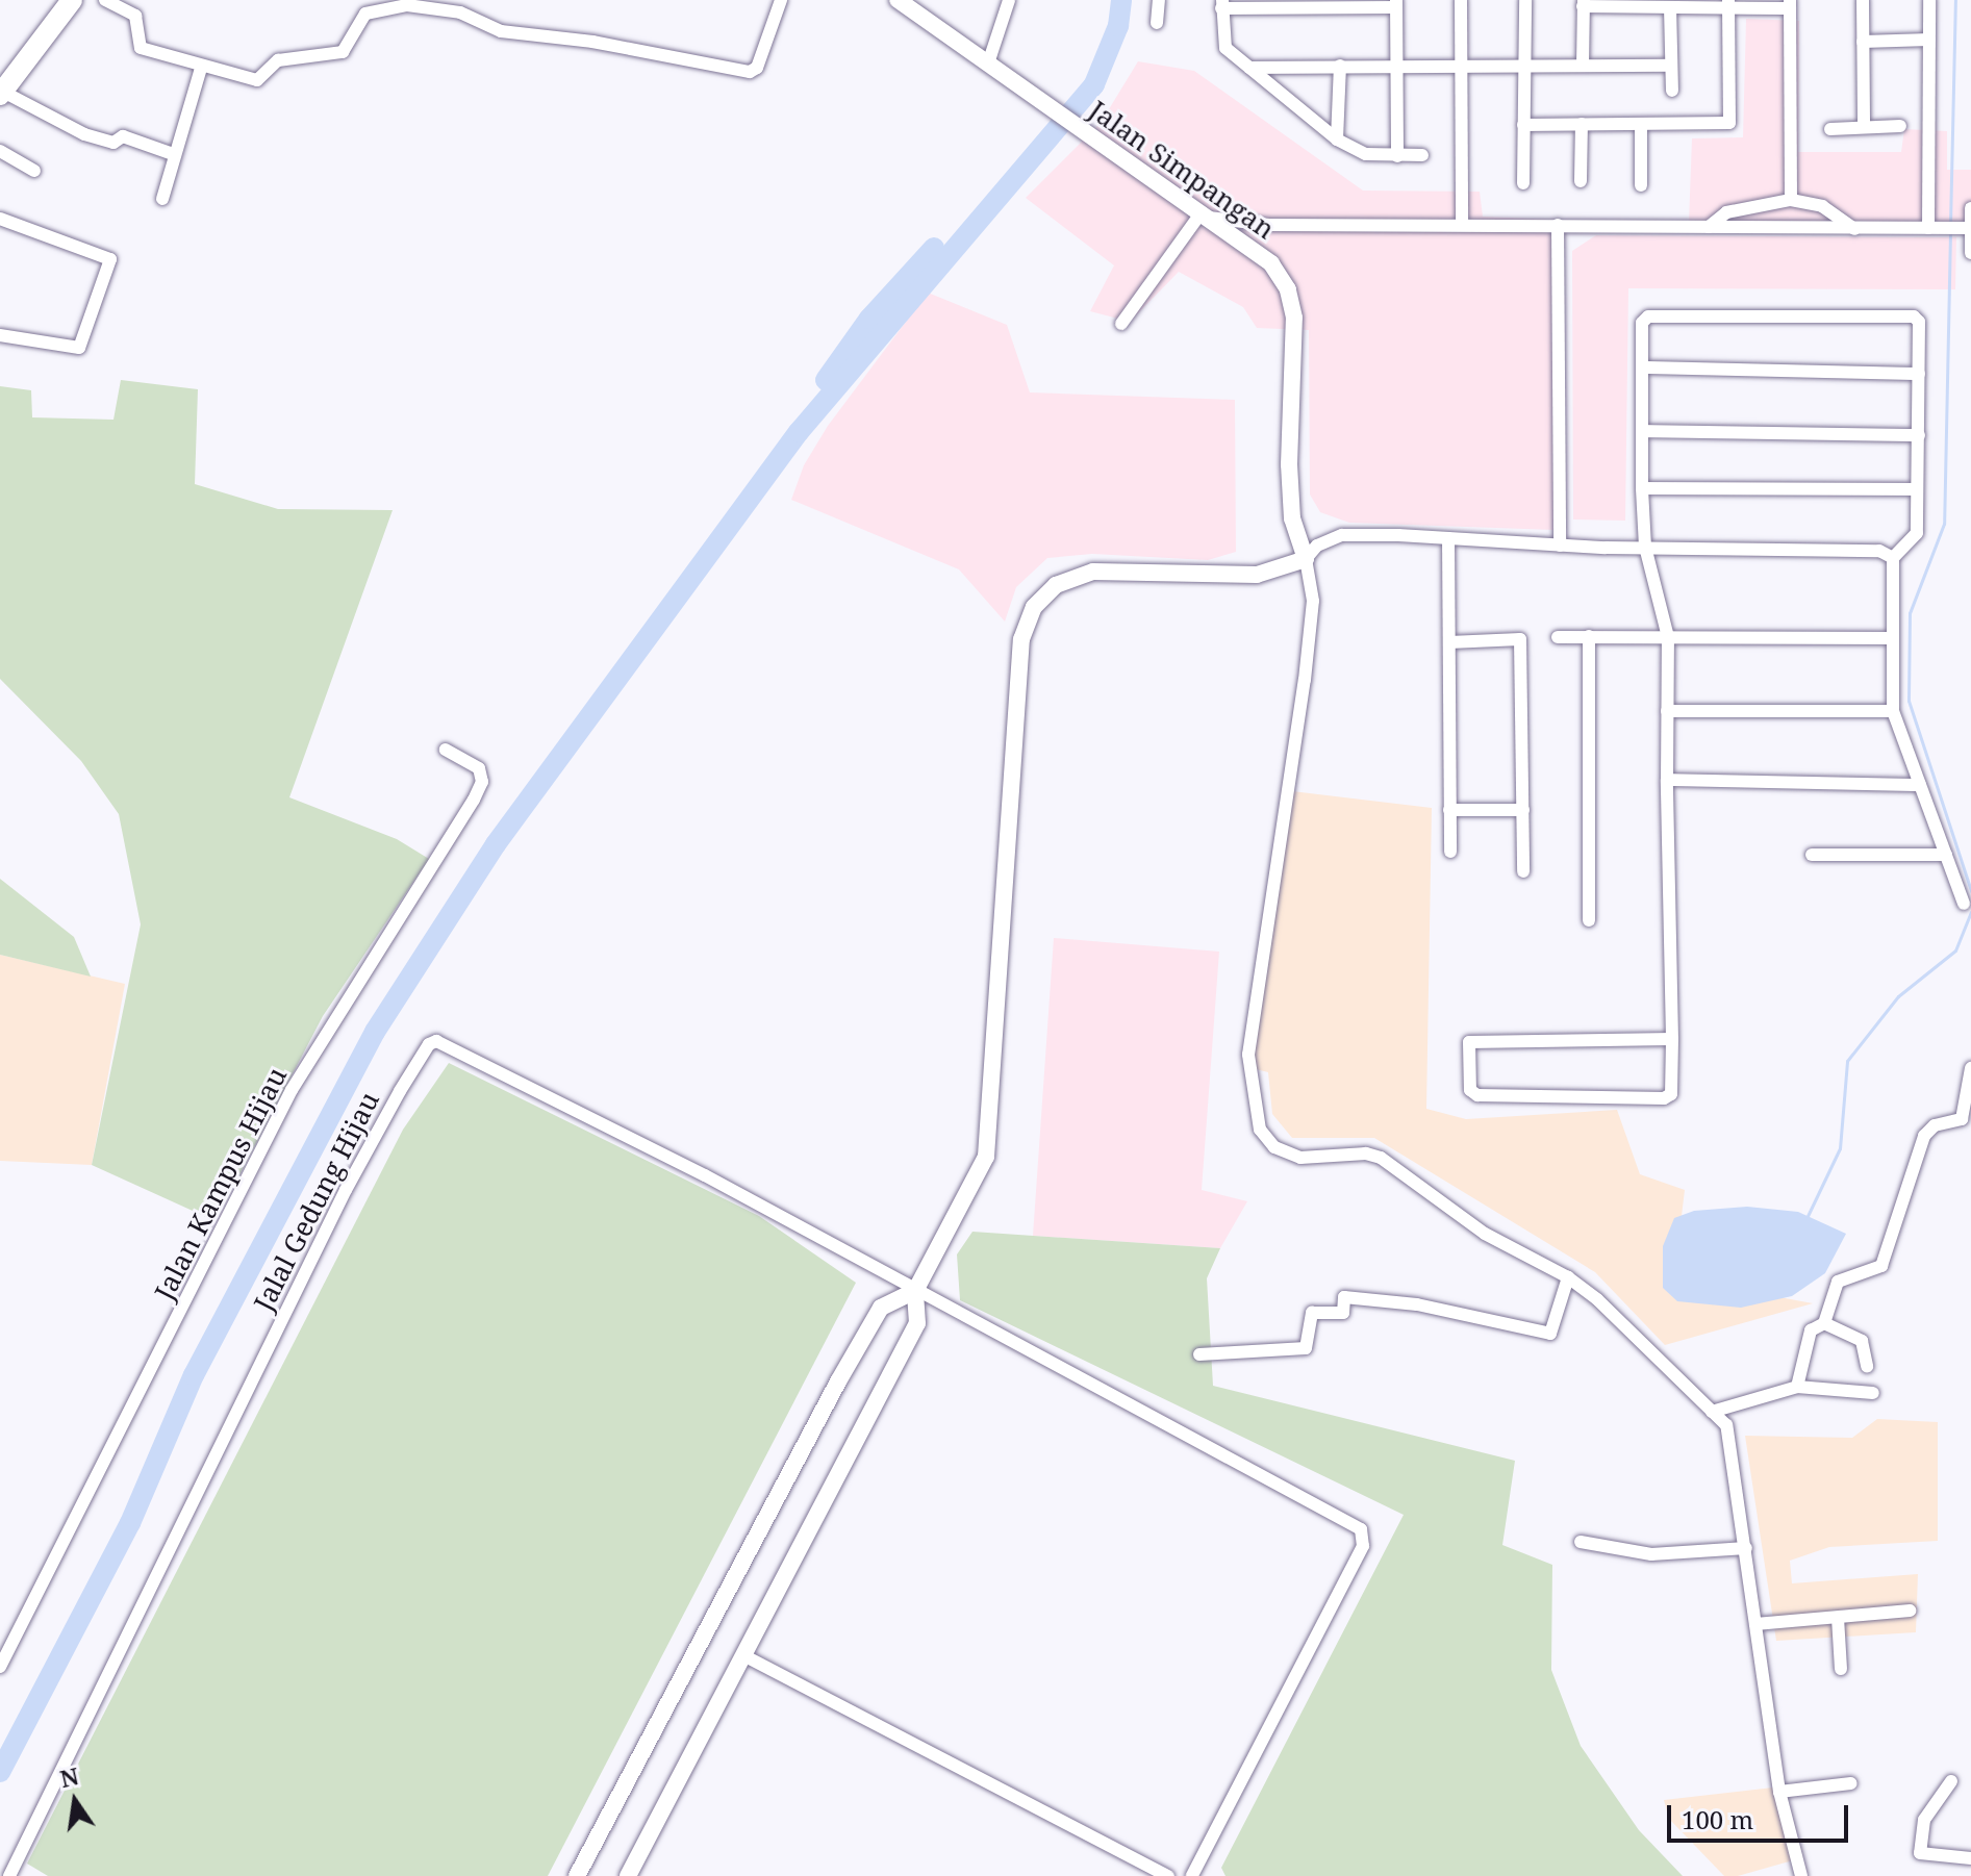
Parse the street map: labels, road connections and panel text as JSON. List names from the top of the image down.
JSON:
{
  "streets": {
    "street": ["Jalan Simpangan", "Jalan Kampus Hijau", "Jalal Gedung Hijau"]
  },
  "scale_bar": "100 m",
  "north": "top"
}
